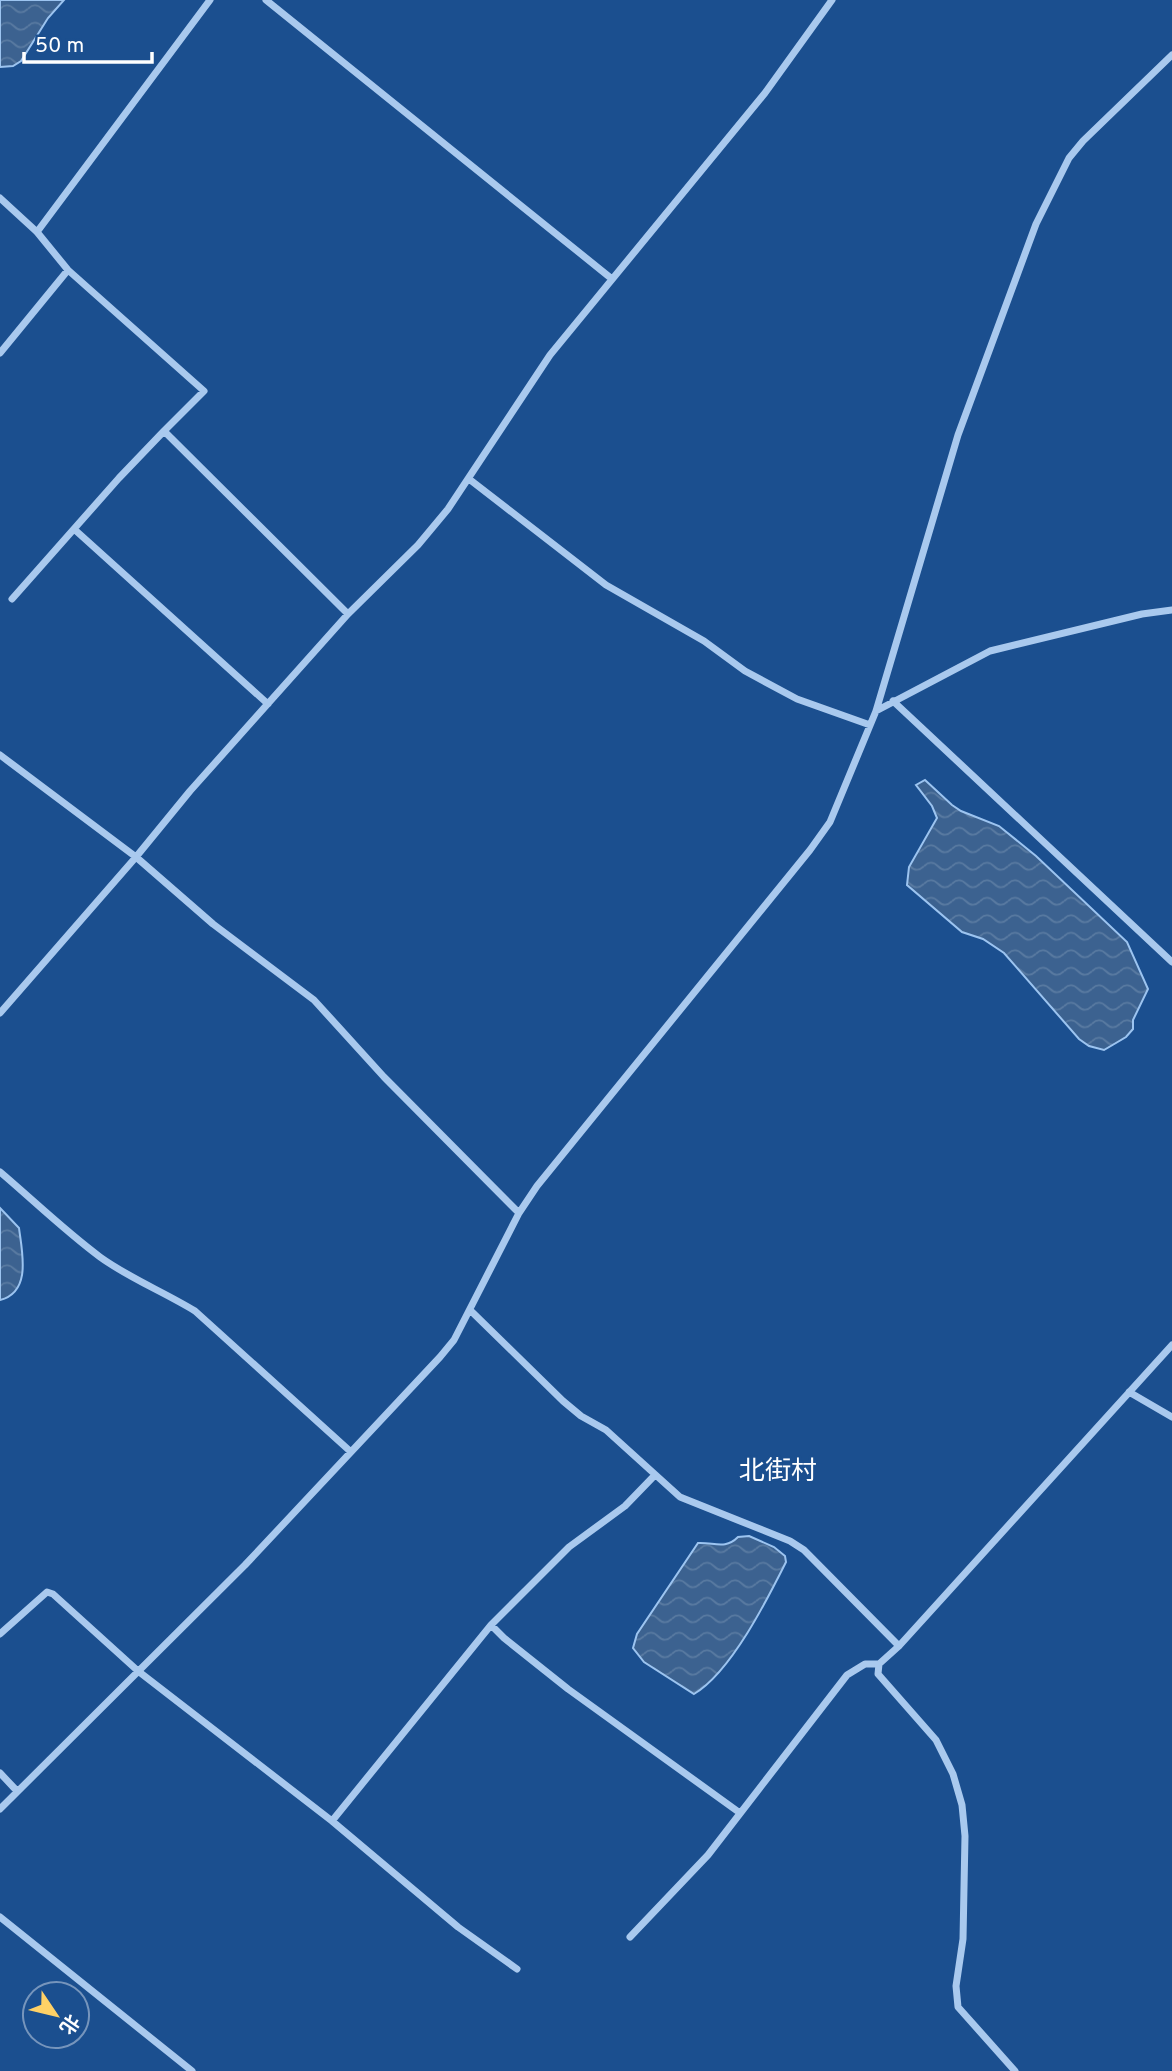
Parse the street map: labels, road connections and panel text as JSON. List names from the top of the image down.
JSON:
{
  "districts": ["北街村"],
  "scale_bar": "50 m",
  "north": "bottom right"
}
